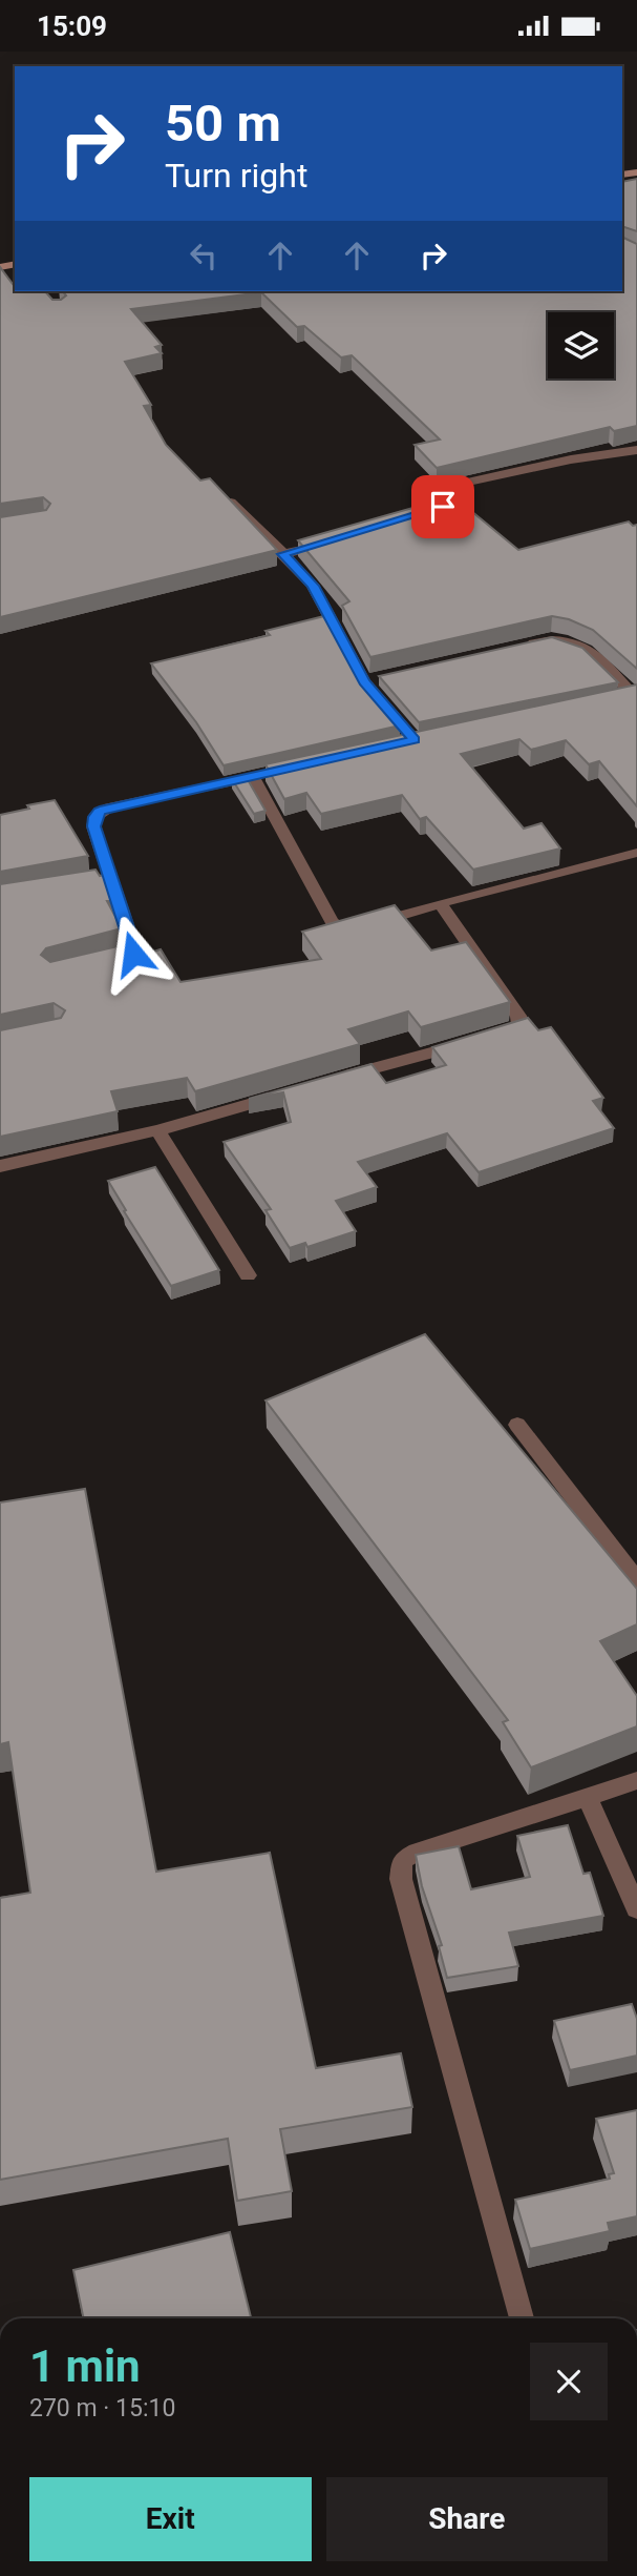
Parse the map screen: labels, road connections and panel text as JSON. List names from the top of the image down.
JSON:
{
  "page": {
    "status": "15:09",
    "turn": ["50 m", "Turn right"],
    "heading": ["1 min", "270 m · 15:10"],
    "buttons": ["Exit", "Share"]
  }
}
